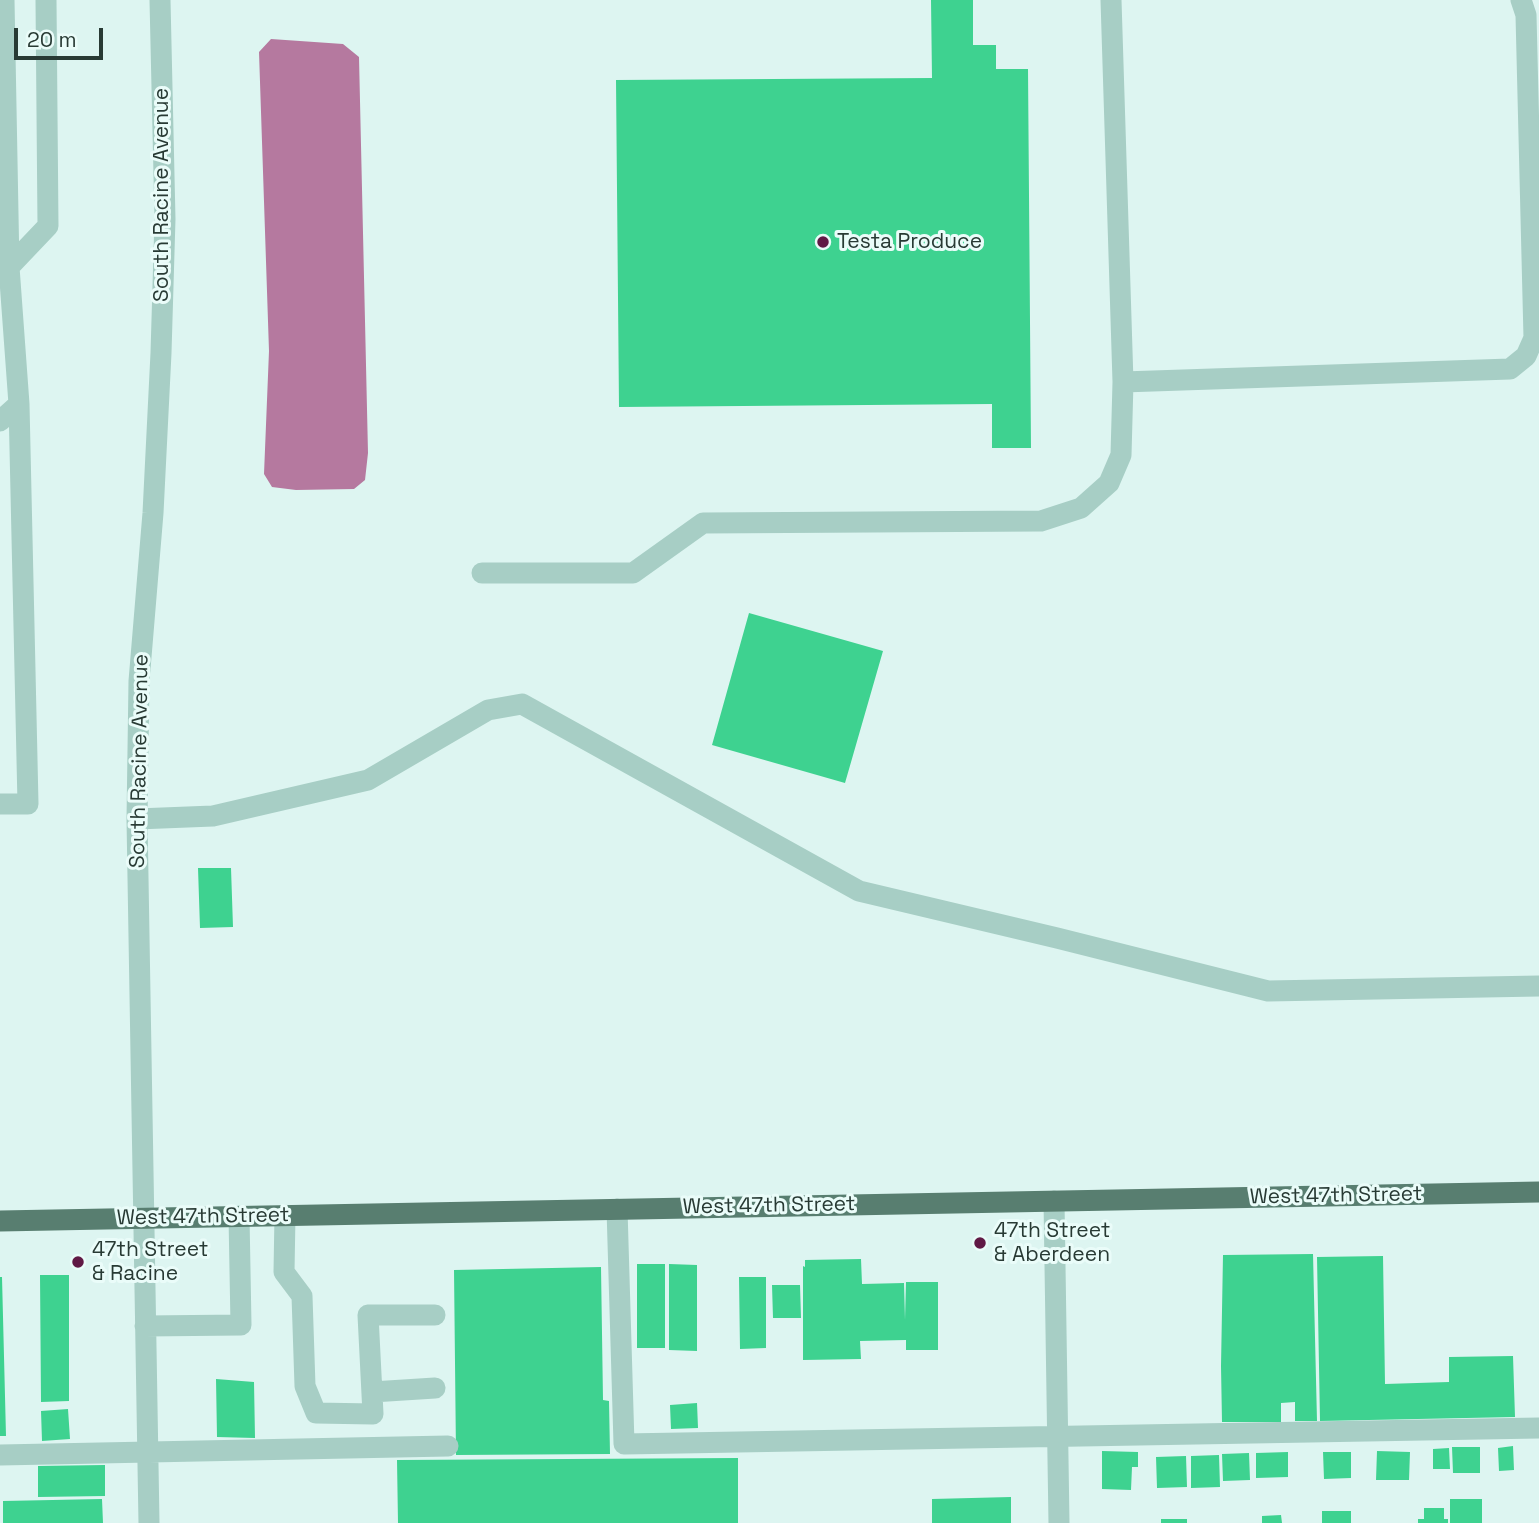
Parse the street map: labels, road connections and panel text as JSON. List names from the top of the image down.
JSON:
{
  "streets": {
    "main road": ["West 47th Street"],
    "street": ["South Racine Avenue"]
  },
  "crossings": [
    ["South Racine Avenue", "West 47th Street"]
  ],
  "places": ["Testa Produce", "47th Street & Aberdeen", "47th Street & Racine"],
  "scale_bar": "20 m"
}
